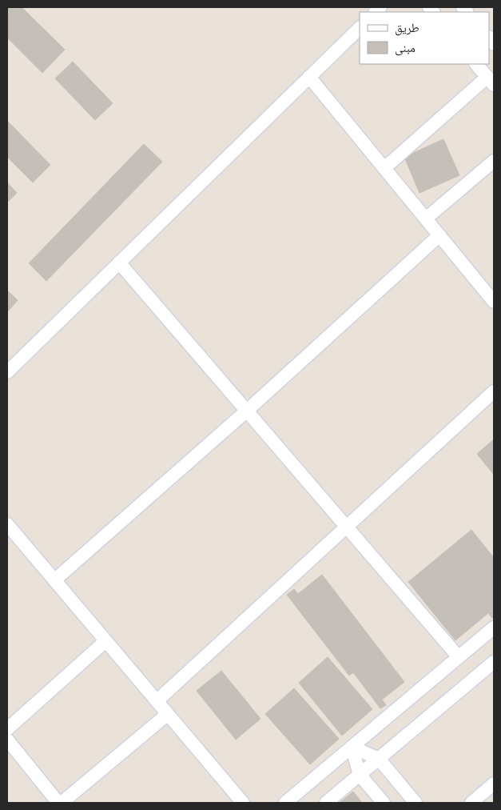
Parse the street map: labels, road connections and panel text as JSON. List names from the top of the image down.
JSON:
{
  "legend": ["طريق", "مبنى"]
}
